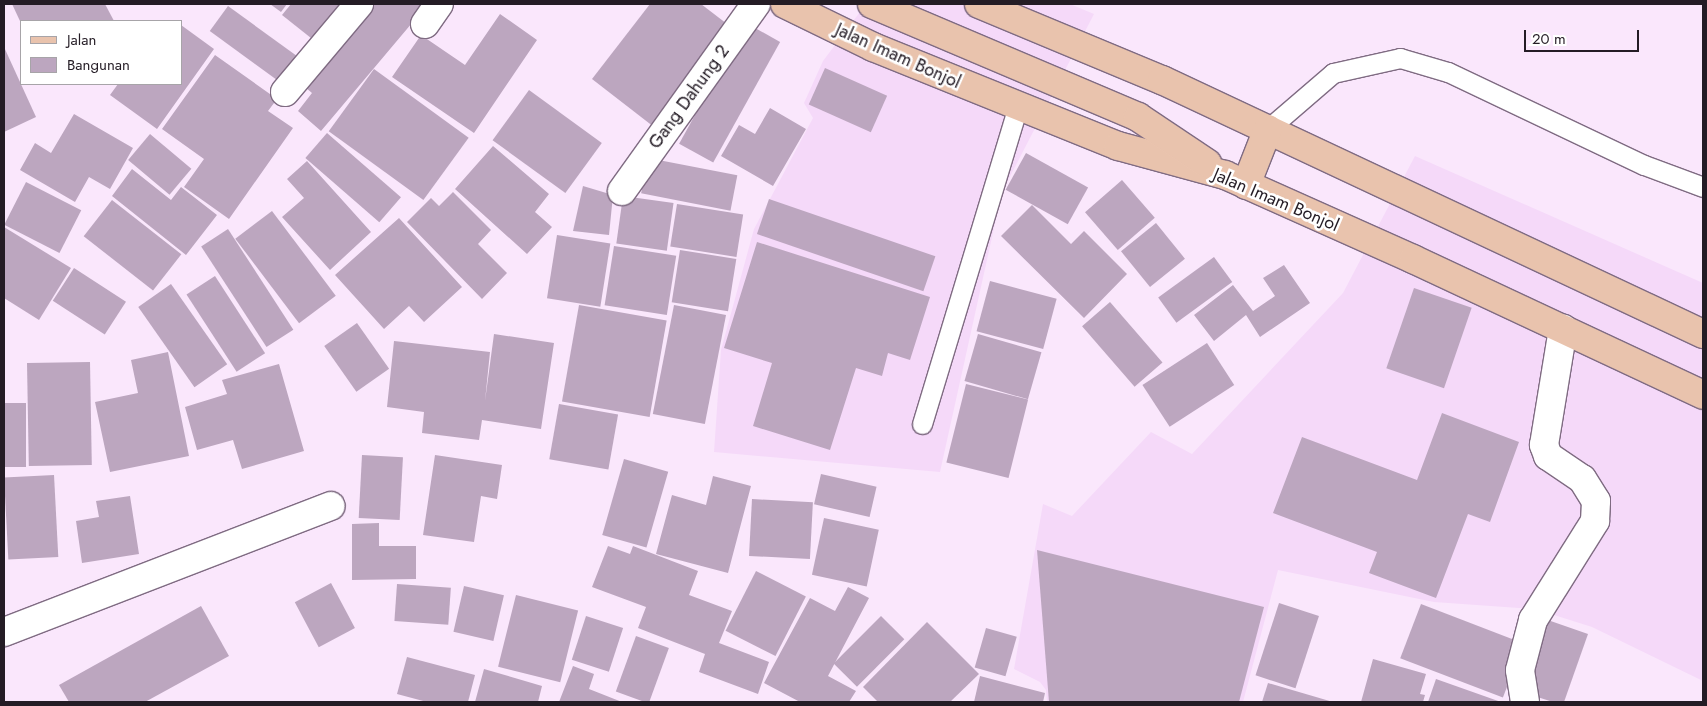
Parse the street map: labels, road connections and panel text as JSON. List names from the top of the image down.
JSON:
{
  "streets": {
    "main road": ["Jalan Imam Bonjol"],
    "street": ["Gang Dahung 2"]
  },
  "legend": ["Jalan", "Bangunan"],
  "scale_bar": "20 m"
}
